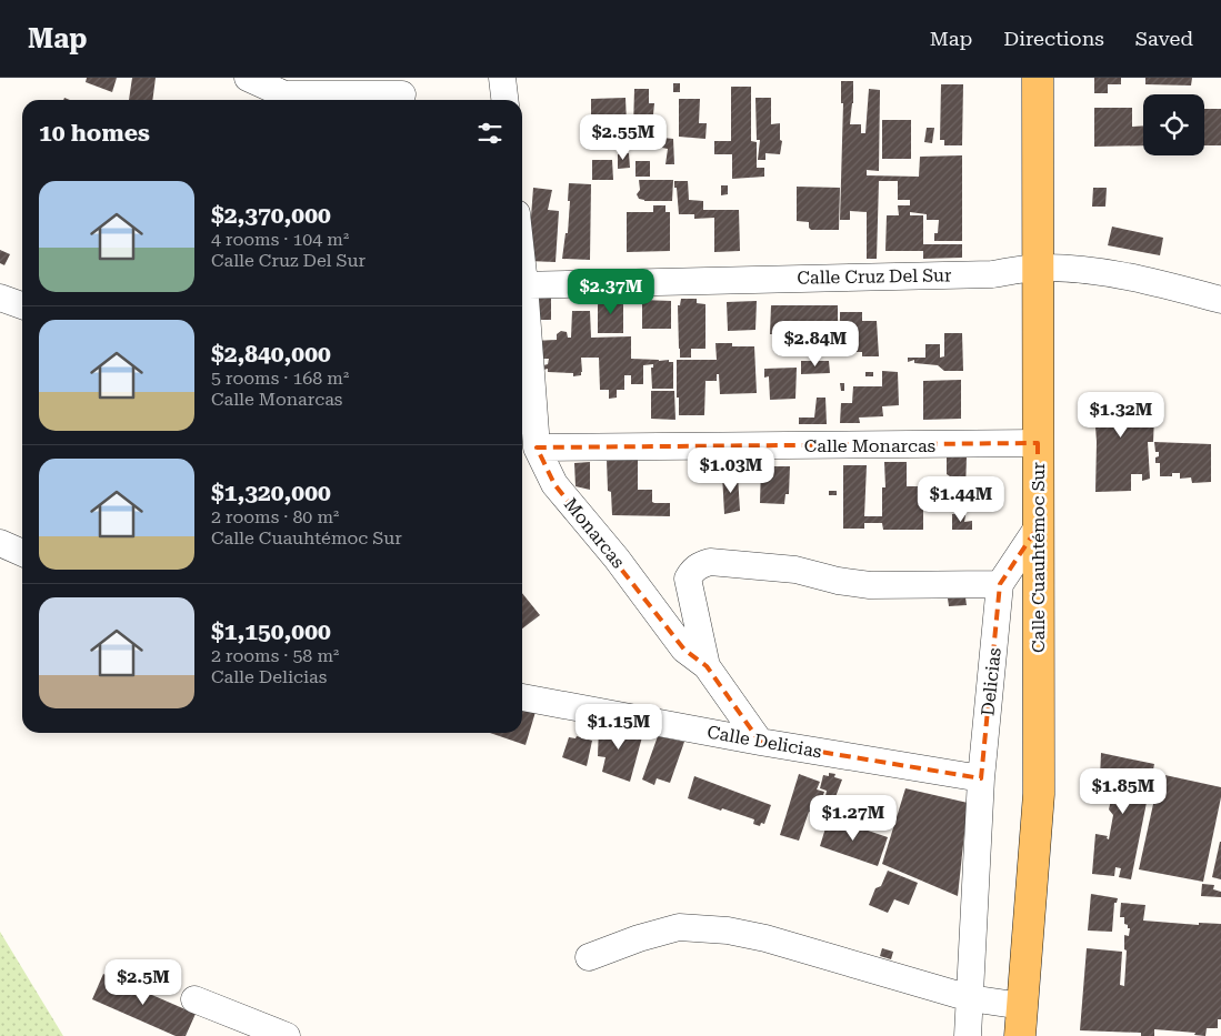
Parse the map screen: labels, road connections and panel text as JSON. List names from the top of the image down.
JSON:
{
  "streets": {
    "main road": ["Calle Cuauhtémoc Sur"],
    "street": [
      "Calle Cruz Del Sur",
      "Calle Monarcas",
      "Monarcas",
      "Delicias",
      "Calle Delicias"
    ]
  },
  "crossings": [
    ["Calle Cruz Del Sur", "Calle Cuauhtémoc Sur"],
    ["Calle Monarcas", "Monarcas"],
    ["Calle Monarcas", "Calle Cuauhtémoc Sur"],
    ["Monarcas", "Calle Delicias"],
    ["Delicias", "Calle Delicias"]
  ],
  "page": {
    "header": "Map",
    "nav": ["Map", "Directions", "Saved"],
    "heading": "10 homes",
    "price": [
      "$2.55M",
      "$2.37M",
      "$2.84M",
      "$1.32M",
      "$1.03M",
      "$1.44M",
      "$1.15M",
      "$1.85M",
      "$1.27M",
      "$2.5M"
    ],
    "list": [
      {
        "name": "$2,370,000",
        "note": "4 rooms · 104 m² · Calle Cruz Del Sur"
      },
      {
        "name": "$2,840,000",
        "note": "5 rooms · 168 m² · Calle Monarcas"
      },
      {
        "name": "$1,320,000",
        "note": "2 rooms · 80 m² · Calle Cuauhtémoc Sur"
      },
      {
        "name": "$1,150,000",
        "note": "2 rooms · 58 m² · Calle Delicias"
      }
    ]
  }
}
